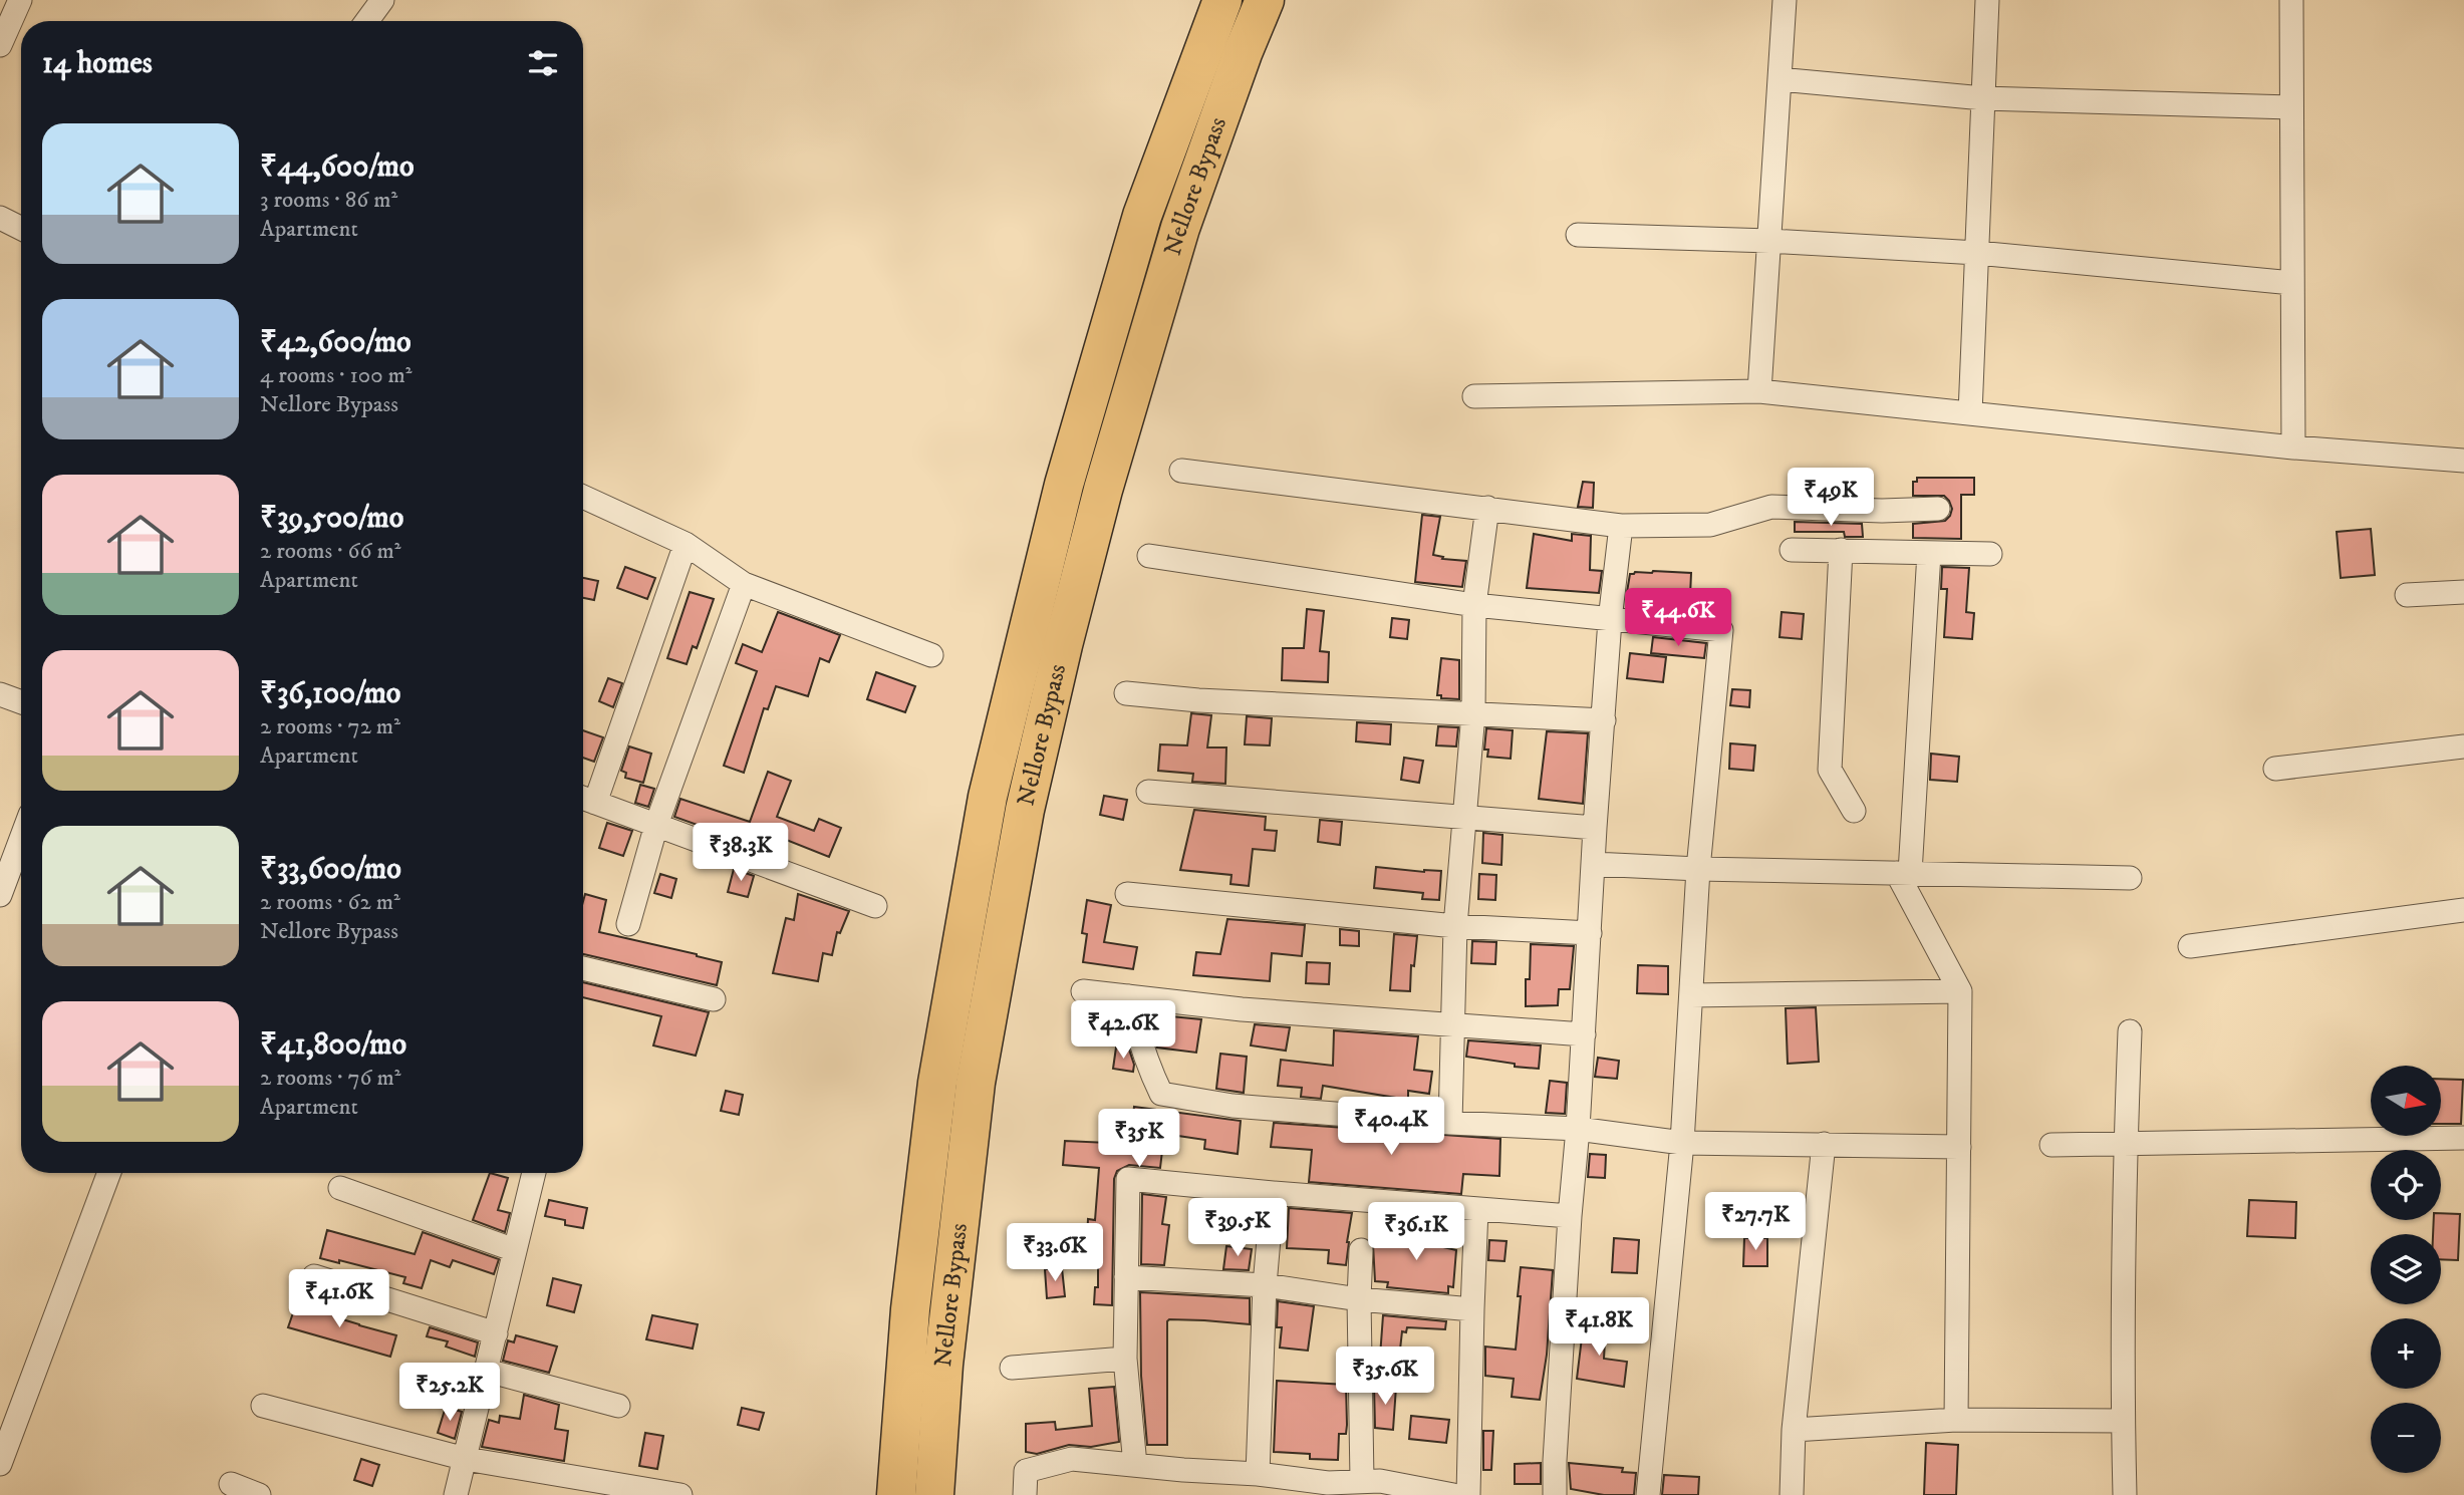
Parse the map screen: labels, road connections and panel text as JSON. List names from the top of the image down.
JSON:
{
  "streets": {
    "highway": ["Nellore Bypass"]
  },
  "north": "right",
  "page": {
    "heading": "14 homes",
    "list": [
      {
        "name": "₹44,600/mo",
        "note": "3 rooms · 86 m² · Apartment"
      },
      {
        "name": "₹42,600/mo",
        "note": "4 rooms · 100 m² · Nellore Bypass"
      },
      {
        "name": "₹39,500/mo",
        "note": "2 rooms · 66 m² · Apartment"
      },
      {
        "name": "₹36,100/mo",
        "note": "2 rooms · 72 m² · Apartment"
      },
      {
        "name": "₹33,600/mo",
        "note": "2 rooms · 62 m² · Nellore Bypass"
      },
      {
        "name": "₹41,800/mo",
        "note": "2 rooms · 76 m² · Apartment"
      }
    ],
    "price": [
      "₹49K",
      "₹44.6K",
      "₹38.3K",
      "₹42.6K",
      "₹40.4K",
      "₹35K",
      "₹27.7K",
      "₹39.5K",
      "₹36.1K",
      "₹33.6K",
      "₹41.6K",
      "₹41.8K",
      "₹35.6K",
      "₹25.2K"
    ],
    "map_buttons": ["+", "−"]
  }
}
